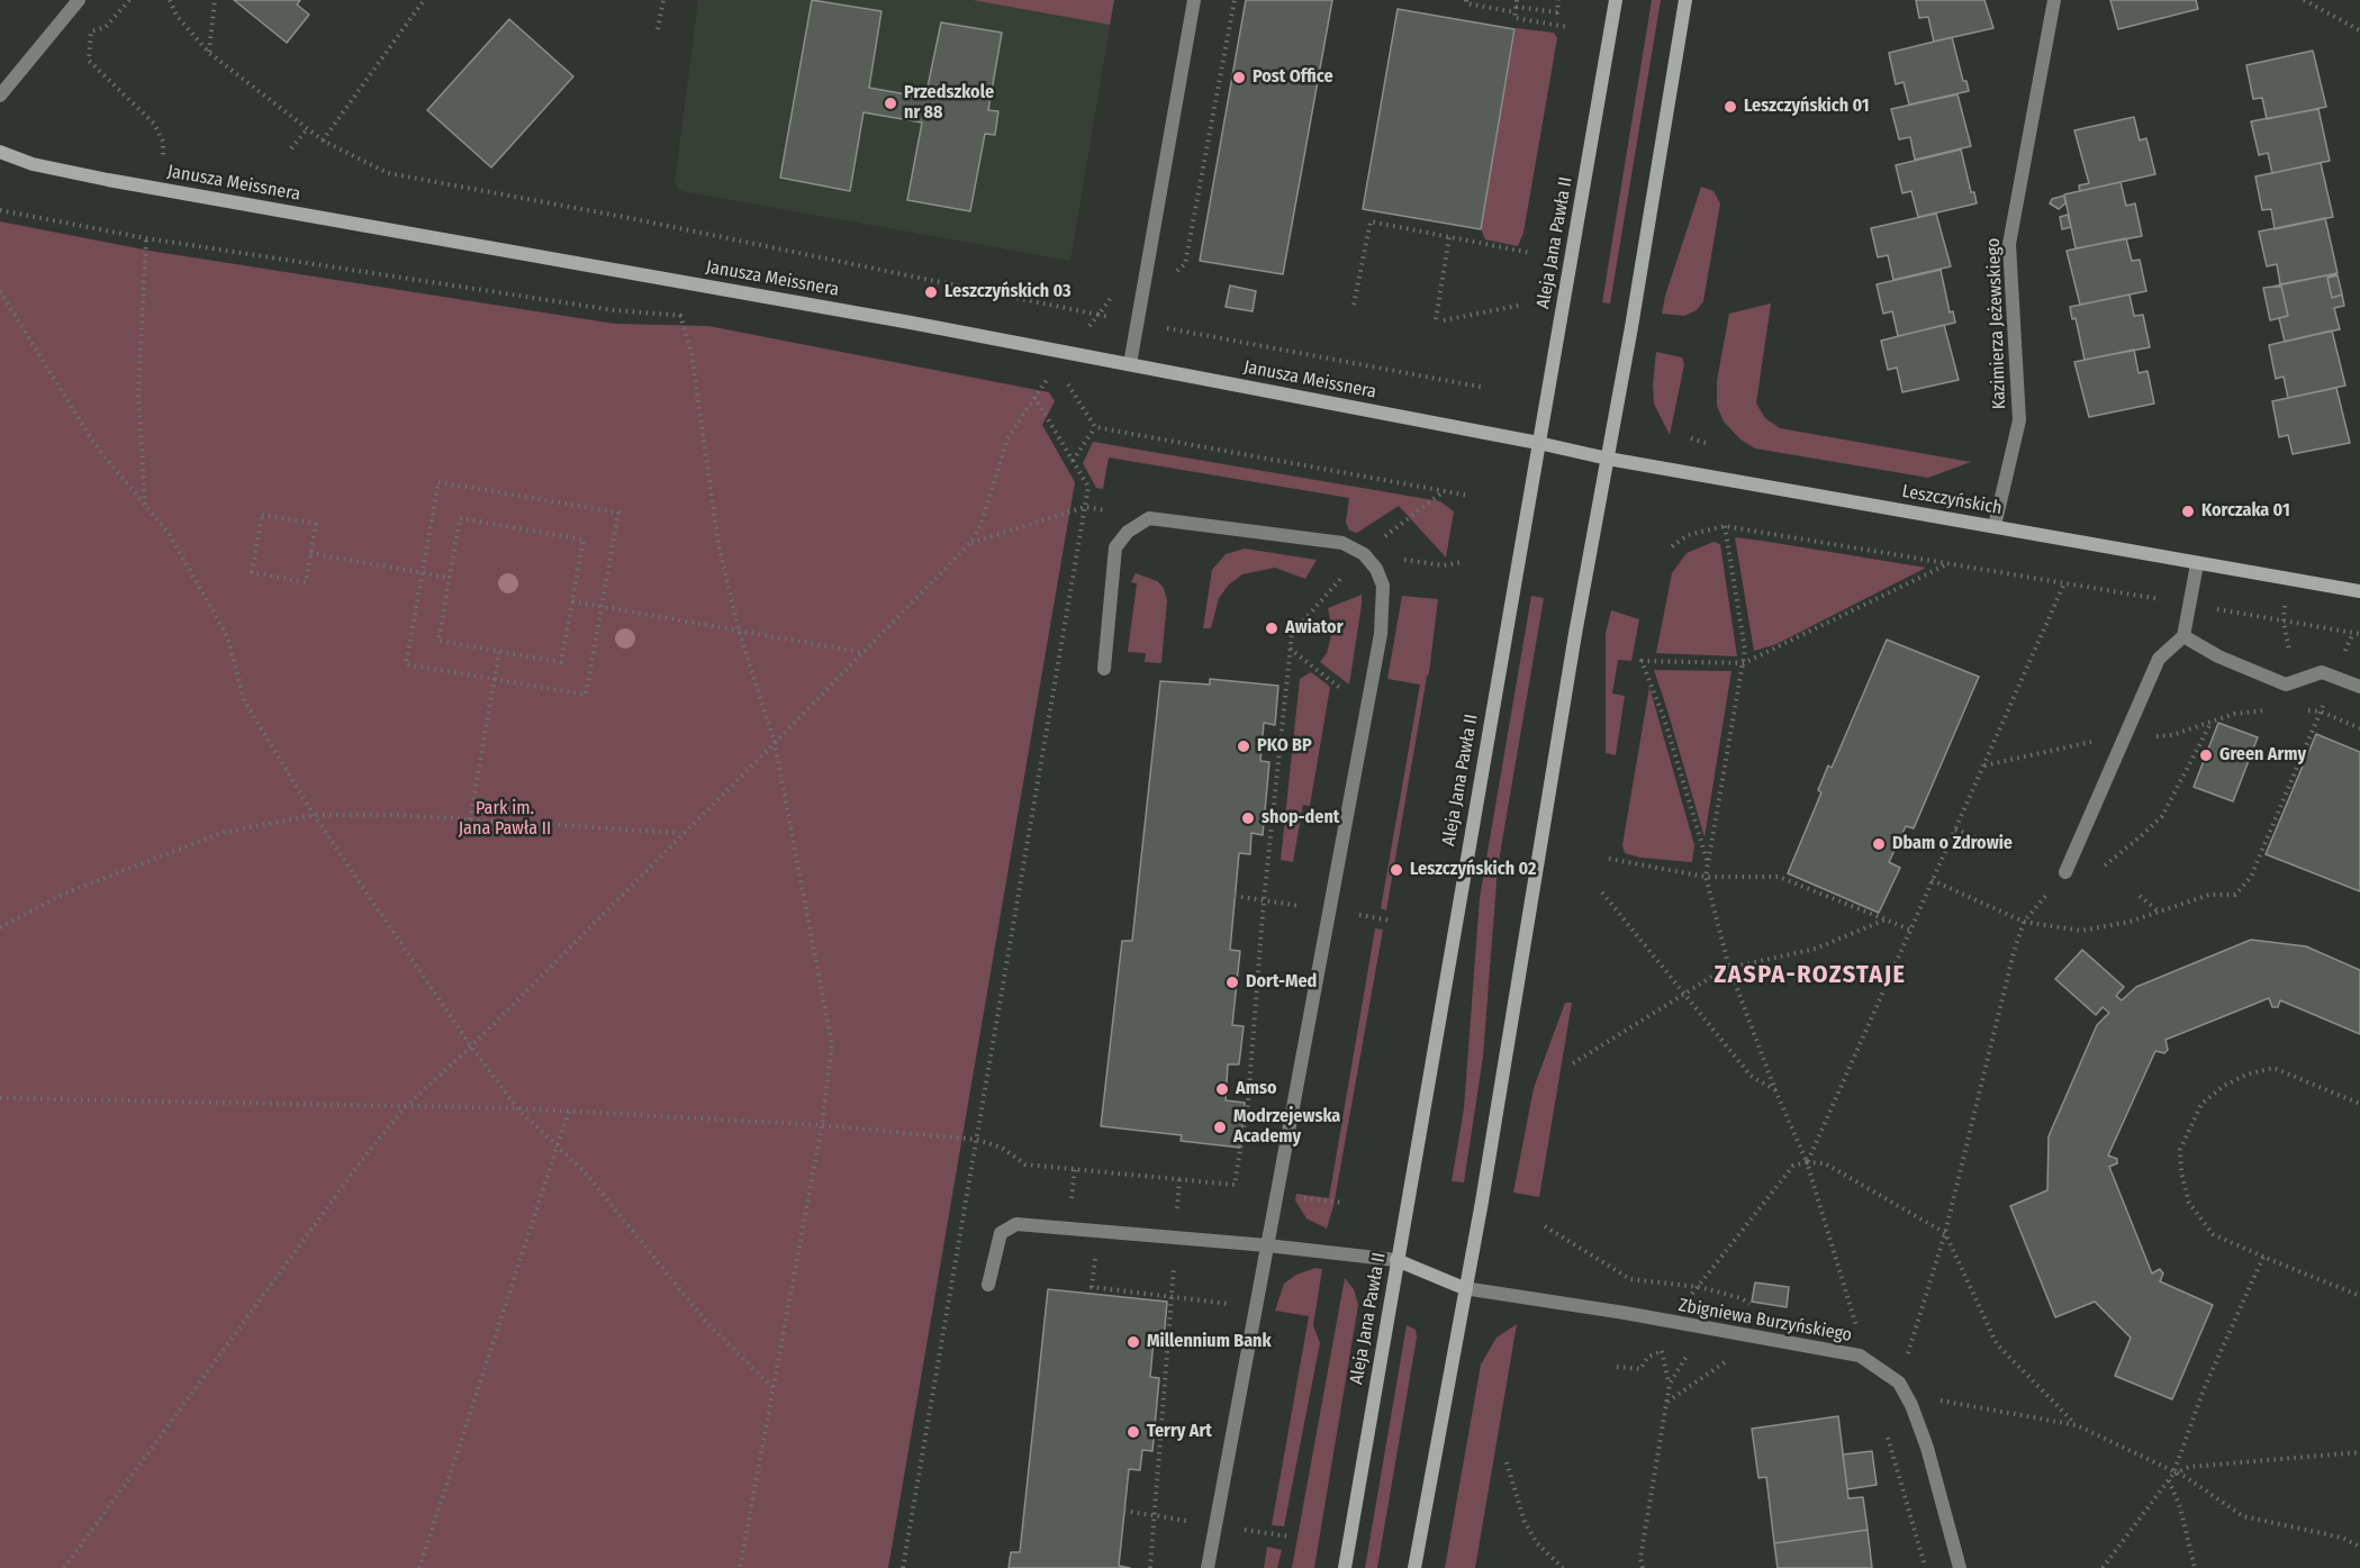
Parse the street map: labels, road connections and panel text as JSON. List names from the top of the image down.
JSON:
{
  "streets": {
    "main road": ["Janusza Meissnera", "Aleja Jana Pawła II", "Leszczyńskich"],
    "street": ["Kazimierza Jeżewskiego", "Zbigniewa Burzyńskiego"]
  },
  "crossings": [
    ["Janusza Meissnera", "Aleja Jana Pawła II"],
    ["Janusza Meissnera", "Leszczyńskich"],
    ["Aleja Jana Pawła II", "Leszczyńskich"],
    ["Kazimierza Jeżewskiego", "Leszczyńskich"]
  ],
  "districts": ["ZASPA-ROZSTAJE"],
  "parks": ["Park im. Jana Pawła II"],
  "places": [
    "Post Office",
    "Przedszkole nr 88",
    "Leszczyńskich 01",
    "Leszczyńskich 03",
    "Korczaka 01",
    "Awiator",
    "PKO BP",
    "Green Army",
    "shop-dent",
    "Dbam o Zdrowie",
    "Leszczyńskich 02",
    "Dort-Med",
    "Amso",
    "Modrzejewska Academy",
    "Millennium Bank",
    "Terry Art"
  ]
}
